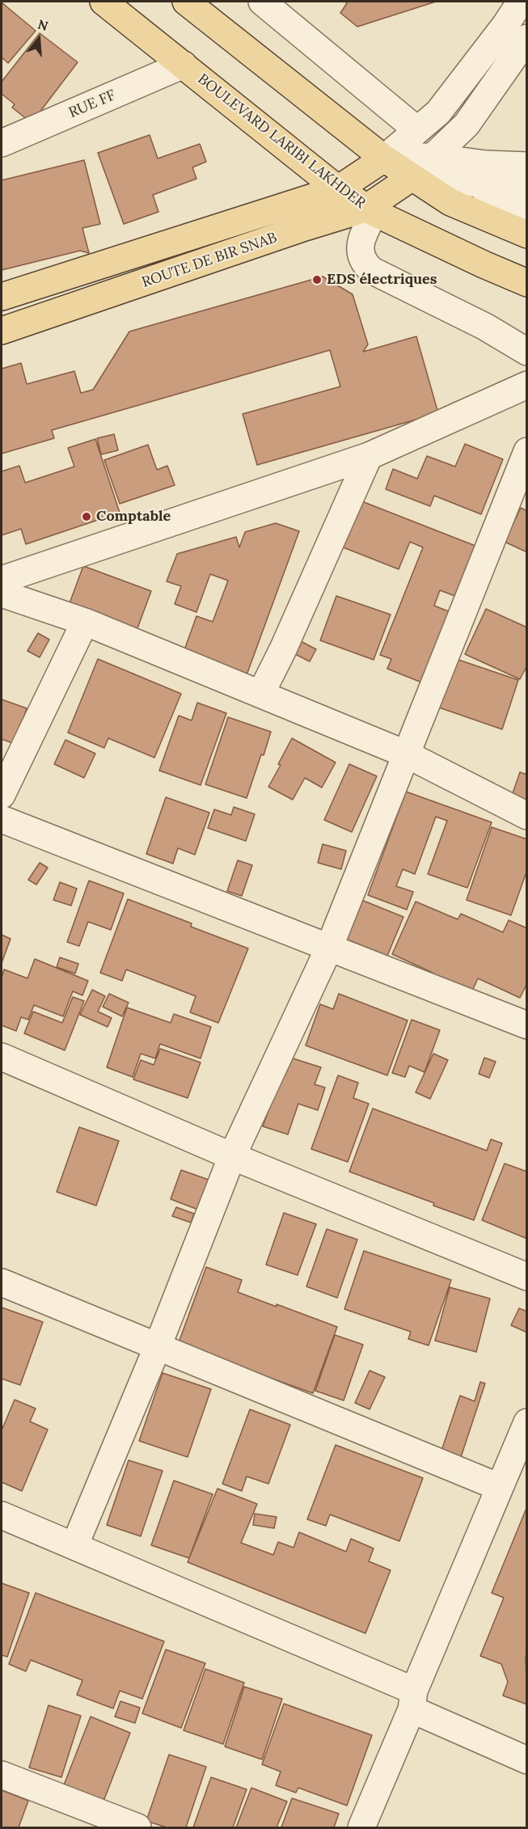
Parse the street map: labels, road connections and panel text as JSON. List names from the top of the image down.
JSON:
{
  "streets": {
    "main road": ["BOULEVARD LARIBI LAKHDER", "ROUTE DE BIR SNAB"],
    "street": ["RUE FF"]
  },
  "crossings": [
    ["RUE FF", "BOULEVARD LARIBI LAKHDER"],
    ["BOULEVARD LARIBI LAKHDER", "ROUTE DE BIR SNAB"]
  ],
  "places": ["EDS électriques", "Comptable"],
  "north": "top"
}
